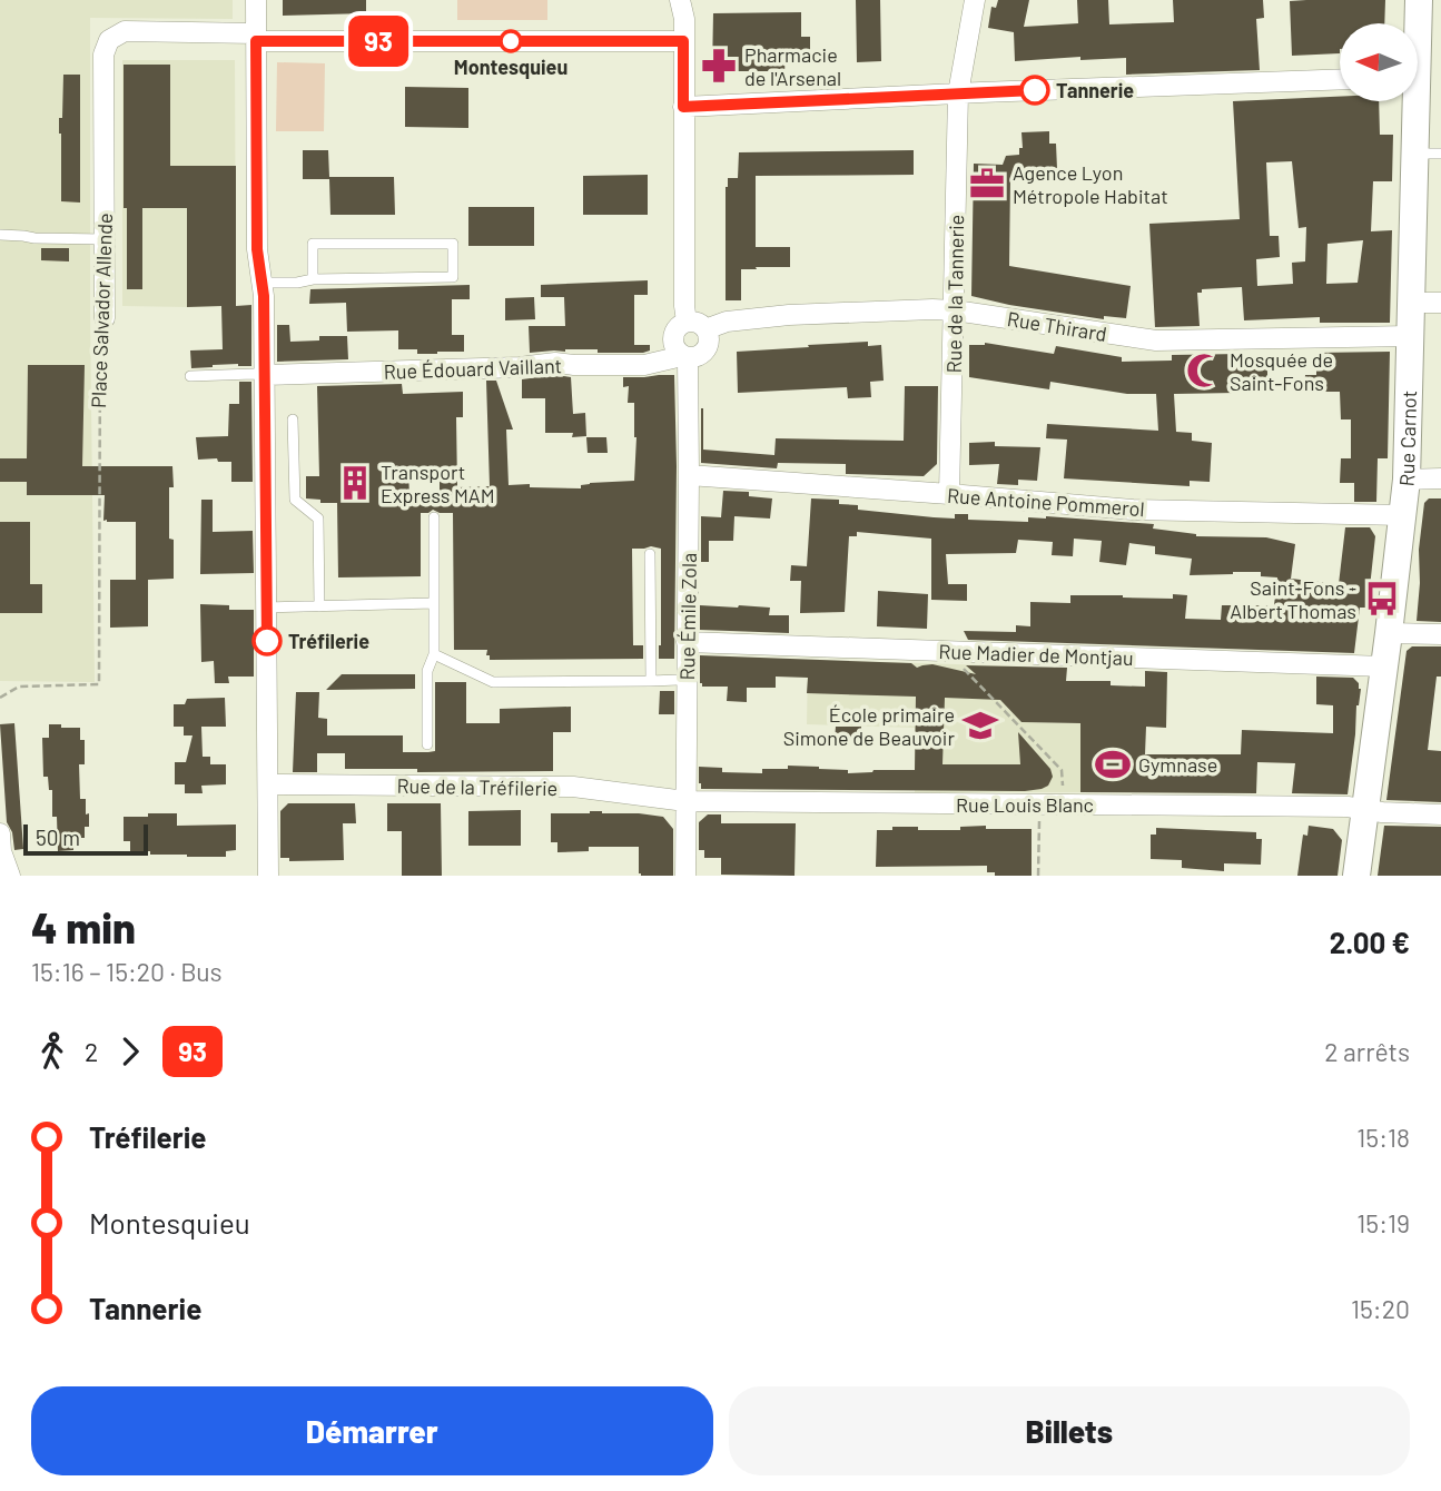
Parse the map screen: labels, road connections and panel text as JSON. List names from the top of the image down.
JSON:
{
  "streets": {
    "main road": ["Rue Carnot"],
    "street": [
      "Rue de la Tannerie",
      "Place Salvador Allende",
      "Rue Thirard",
      "Rue Édouard Vaillant",
      "Rue Antoine Pommerol",
      "Rue Émile Zola",
      "Rue Madier de Montjau",
      "Rue de la Tréfilerie",
      "Rue Louis Blanc"
    ]
  },
  "crossings": [
    ["Rue de la Tannerie", "Rue Thirard"],
    ["Rue de la Tannerie", "Rue Antoine Pommerol"],
    ["Rue Thirard", "Rue Édouard Vaillant"],
    ["Rue Thirard", "Rue Carnot"],
    ["Rue Thirard", "Rue Émile Zola"],
    ["Rue Édouard Vaillant", "Rue Émile Zola"],
    ["Rue Carnot", "Rue Antoine Pommerol"],
    ["Rue Carnot", "Rue Madier de Montjau"],
    ["Rue Carnot", "Rue Louis Blanc"],
    ["Rue Antoine Pommerol", "Rue Émile Zola"],
    ["Rue Émile Zola", "Rue Madier de Montjau"],
    ["Rue Émile Zola", "Rue de la Tréfilerie"],
    ["Rue Émile Zola", "Rue Louis Blanc"],
    ["Rue de la Tréfilerie", "Rue Louis Blanc"]
  ],
  "places": {
    "other": ["Montesquieu", "Tannerie", "Tréfilerie"],
    "pharmacy": ["Pharmacie de l'Arsenal"],
    "office": ["Agence Lyon Métropole Habitat"],
    "mosque": ["Mosquée de Saint-Fons"],
    "building": ["Transport Express MAM"],
    "bus stop": ["Saint-Fons - Albert Thomas"],
    "school or university": ["École primaire Simone de Beauvoir"],
    "sports": ["Gymnase"]
  },
  "lines": ["bus line 93"],
  "scale_bar": "50 m",
  "north": "left",
  "page": {
    "on_map": "93",
    "scale": "50 m",
    "heading": ["4 min", "15:16 – 15:20 · Bus", "2.00 €"],
    "legs": ["2", "93", "2 arrêts"],
    "list": [
      {
        "name": "Tréfilerie",
        "value": "15:18"
      },
      {
        "name": "Montesquieu",
        "value": "15:19"
      },
      {
        "name": "Tannerie",
        "value": "15:20"
      }
    ],
    "buttons": ["Démarrer", "Billets"]
  }
}
